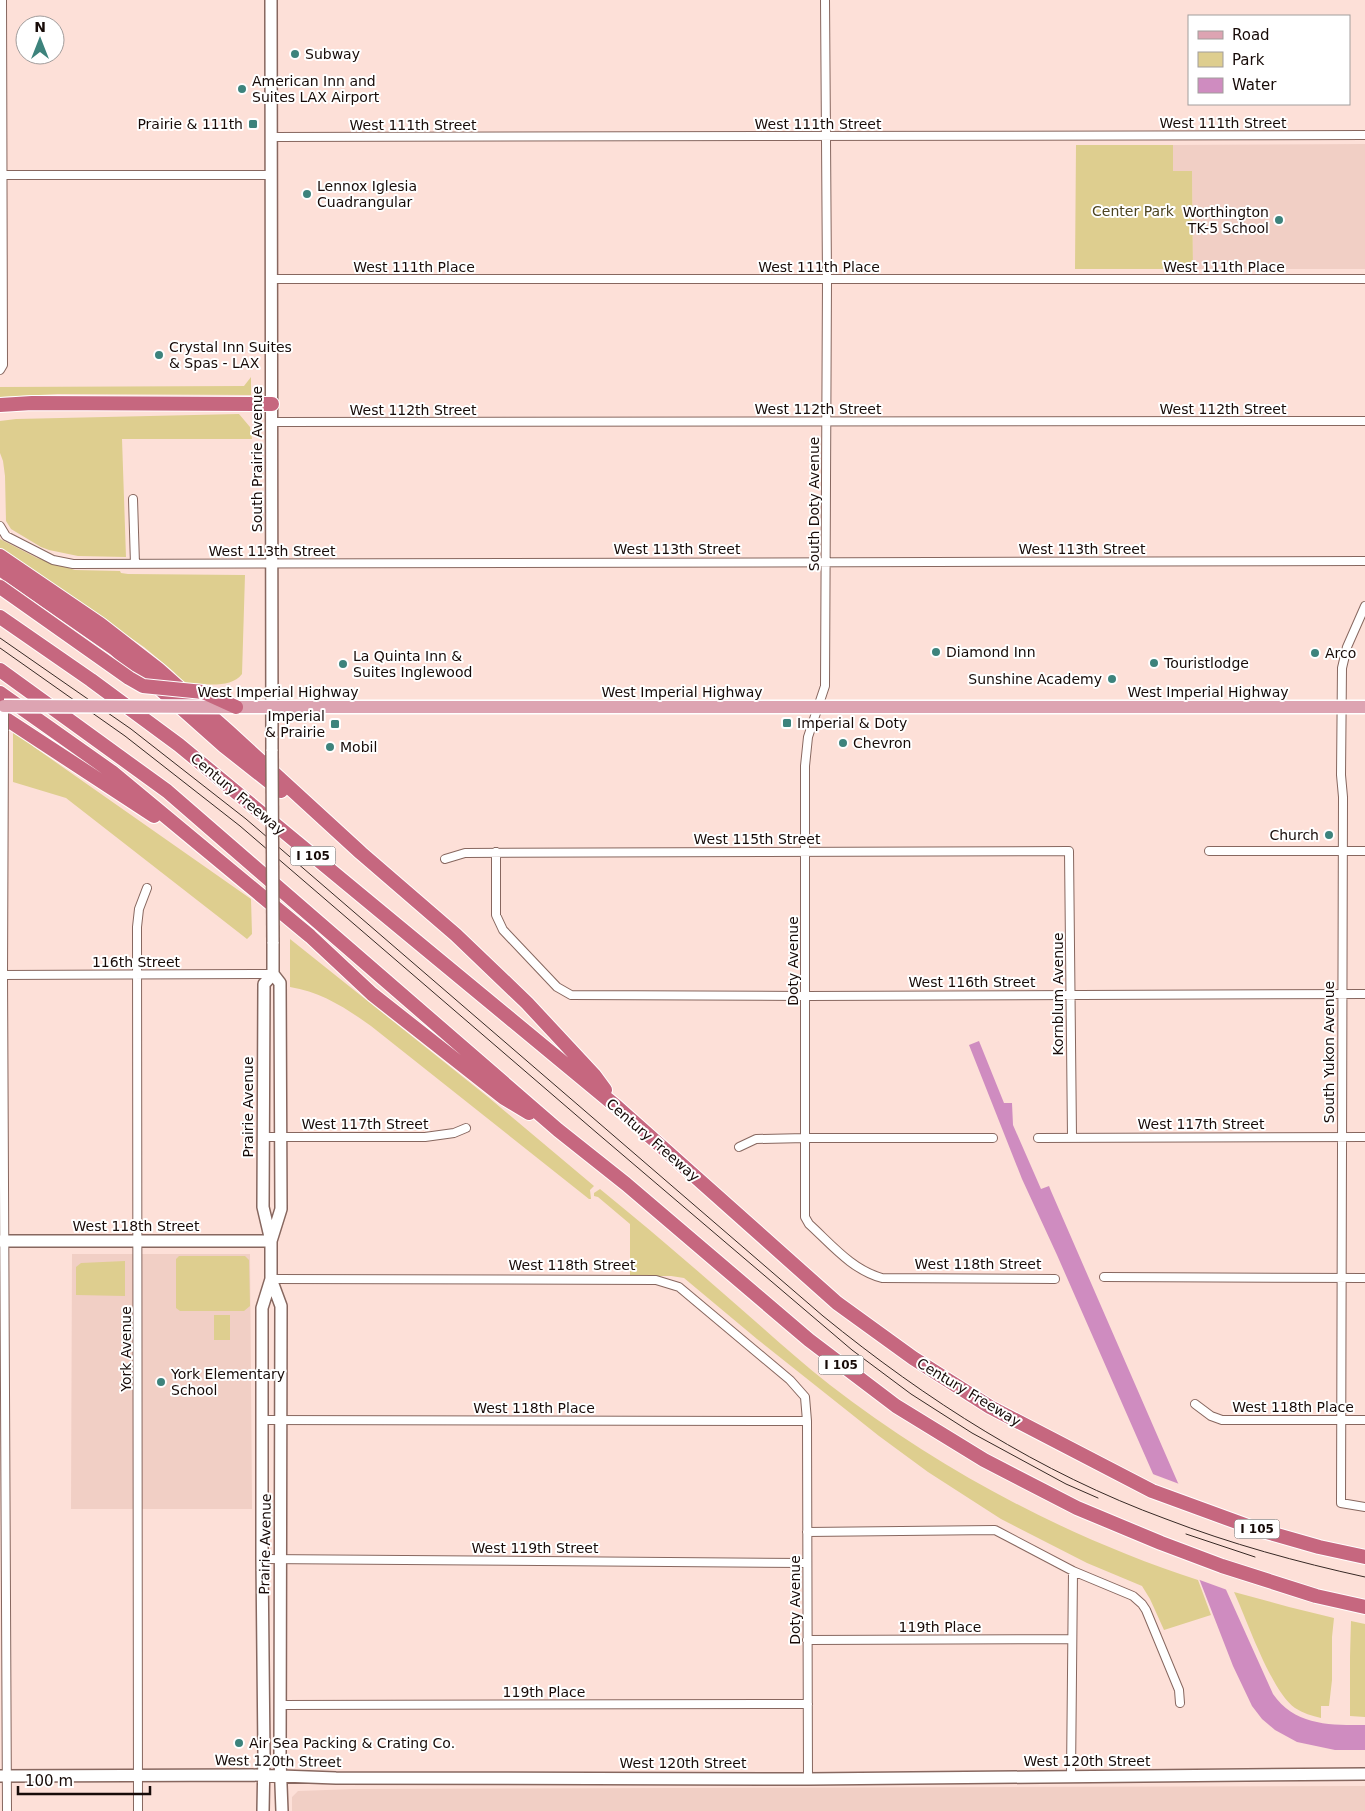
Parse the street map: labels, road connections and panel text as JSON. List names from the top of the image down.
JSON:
{
  "streets": {
    "highway": ["Century Freeway", "I 105"],
    "main road": [
      "South Prairie Avenue",
      "West Imperial Highway",
      "Prairie Avenue",
      "West 118th Street",
      "West 120th Street"
    ],
    "street": [
      "West 111th Street",
      "West 111th Place",
      "West 112th Street",
      "South Doty Avenue",
      "West 113th Street",
      "West 115th Street",
      "Doty Avenue",
      "116th Street",
      "West 116th Street",
      "Kornblum Avenue",
      "South Yukon Avenue",
      "West 117th Street",
      "York Avenue",
      "West 118th Place",
      "West 119th Street",
      "119th Place"
    ]
  },
  "crossings": [
    ["West 111th Street", "South Prairie Avenue"],
    ["West 111th Street", "South Doty Avenue"],
    ["West 111th Place", "South Prairie Avenue"],
    ["West 111th Place", "South Doty Avenue"],
    ["West 112th Street", "South Prairie Avenue"],
    ["West 112th Street", "South Doty Avenue"],
    ["South Prairie Avenue", "West 113th Street"],
    ["South Prairie Avenue", "West Imperial Highway"],
    ["South Prairie Avenue", "Prairie Avenue"],
    ["South Doty Avenue", "West 113th Street"],
    ["South Doty Avenue", "West Imperial Highway"],
    ["South Doty Avenue", "Doty Avenue"],
    ["West Imperial Highway", "Doty Avenue"],
    ["West Imperial Highway", "South Yukon Avenue"],
    ["West Imperial Highway", "Prairie Avenue"],
    ["West 115th Street", "Doty Avenue"],
    ["West 115th Street", "West 116th Street"],
    ["West 115th Street", "Kornblum Avenue"],
    ["Doty Avenue", "West 116th Street"],
    ["Doty Avenue", "West 118th Street"],
    ["Doty Avenue", "West 118th Place"],
    ["Doty Avenue", "West 119th Street"],
    ["Doty Avenue", "119th Place"],
    ["Doty Avenue", "West 120th Street"],
    ["116th Street", "Prairie Avenue"],
    ["116th Street", "York Avenue"],
    ["West 116th Street", "Kornblum Avenue"],
    ["West 116th Street", "South Yukon Avenue"],
    ["Kornblum Avenue", "West 117th Street"],
    ["South Yukon Avenue", "West 117th Street"],
    ["South Yukon Avenue", "West 118th Place"],
    ["Prairie Avenue", "West 117th Street"],
    ["Prairie Avenue", "West 118th Street"],
    ["Prairie Avenue", "West 118th Place"],
    ["Prairie Avenue", "West 119th Street"],
    ["Prairie Avenue", "119th Place"],
    ["Prairie Avenue", "West 120th Street"],
    ["West 118th Street", "York Avenue"],
    ["West 118th Street", "West 118th Place"],
    ["York Avenue", "West 120th Street"]
  ],
  "parks": ["Center Park"],
  "places": {
    "other": [
      "Subway",
      "American Inn and Suites LAX Airport",
      "Lennox Iglesia Cuadrangular",
      "Worthington TK-5 School",
      "Crystal Inn Suites & Spas - LAX",
      "Diamond Inn",
      "Arco",
      "Touristlodge",
      "La Quinta Inn & Suites Inglewood",
      "Sunshine Academy",
      "Chevron",
      "Mobil",
      "Church",
      "York Elementary School",
      "Air Sea Packing & Crating Co."
    ],
    "transit": ["Prairie & 111th", "Imperial & Doty", "Imperial & Prairie"]
  },
  "legend": ["Road", "Park", "Water"],
  "scale_bar": "100 m",
  "north": "top"
}
